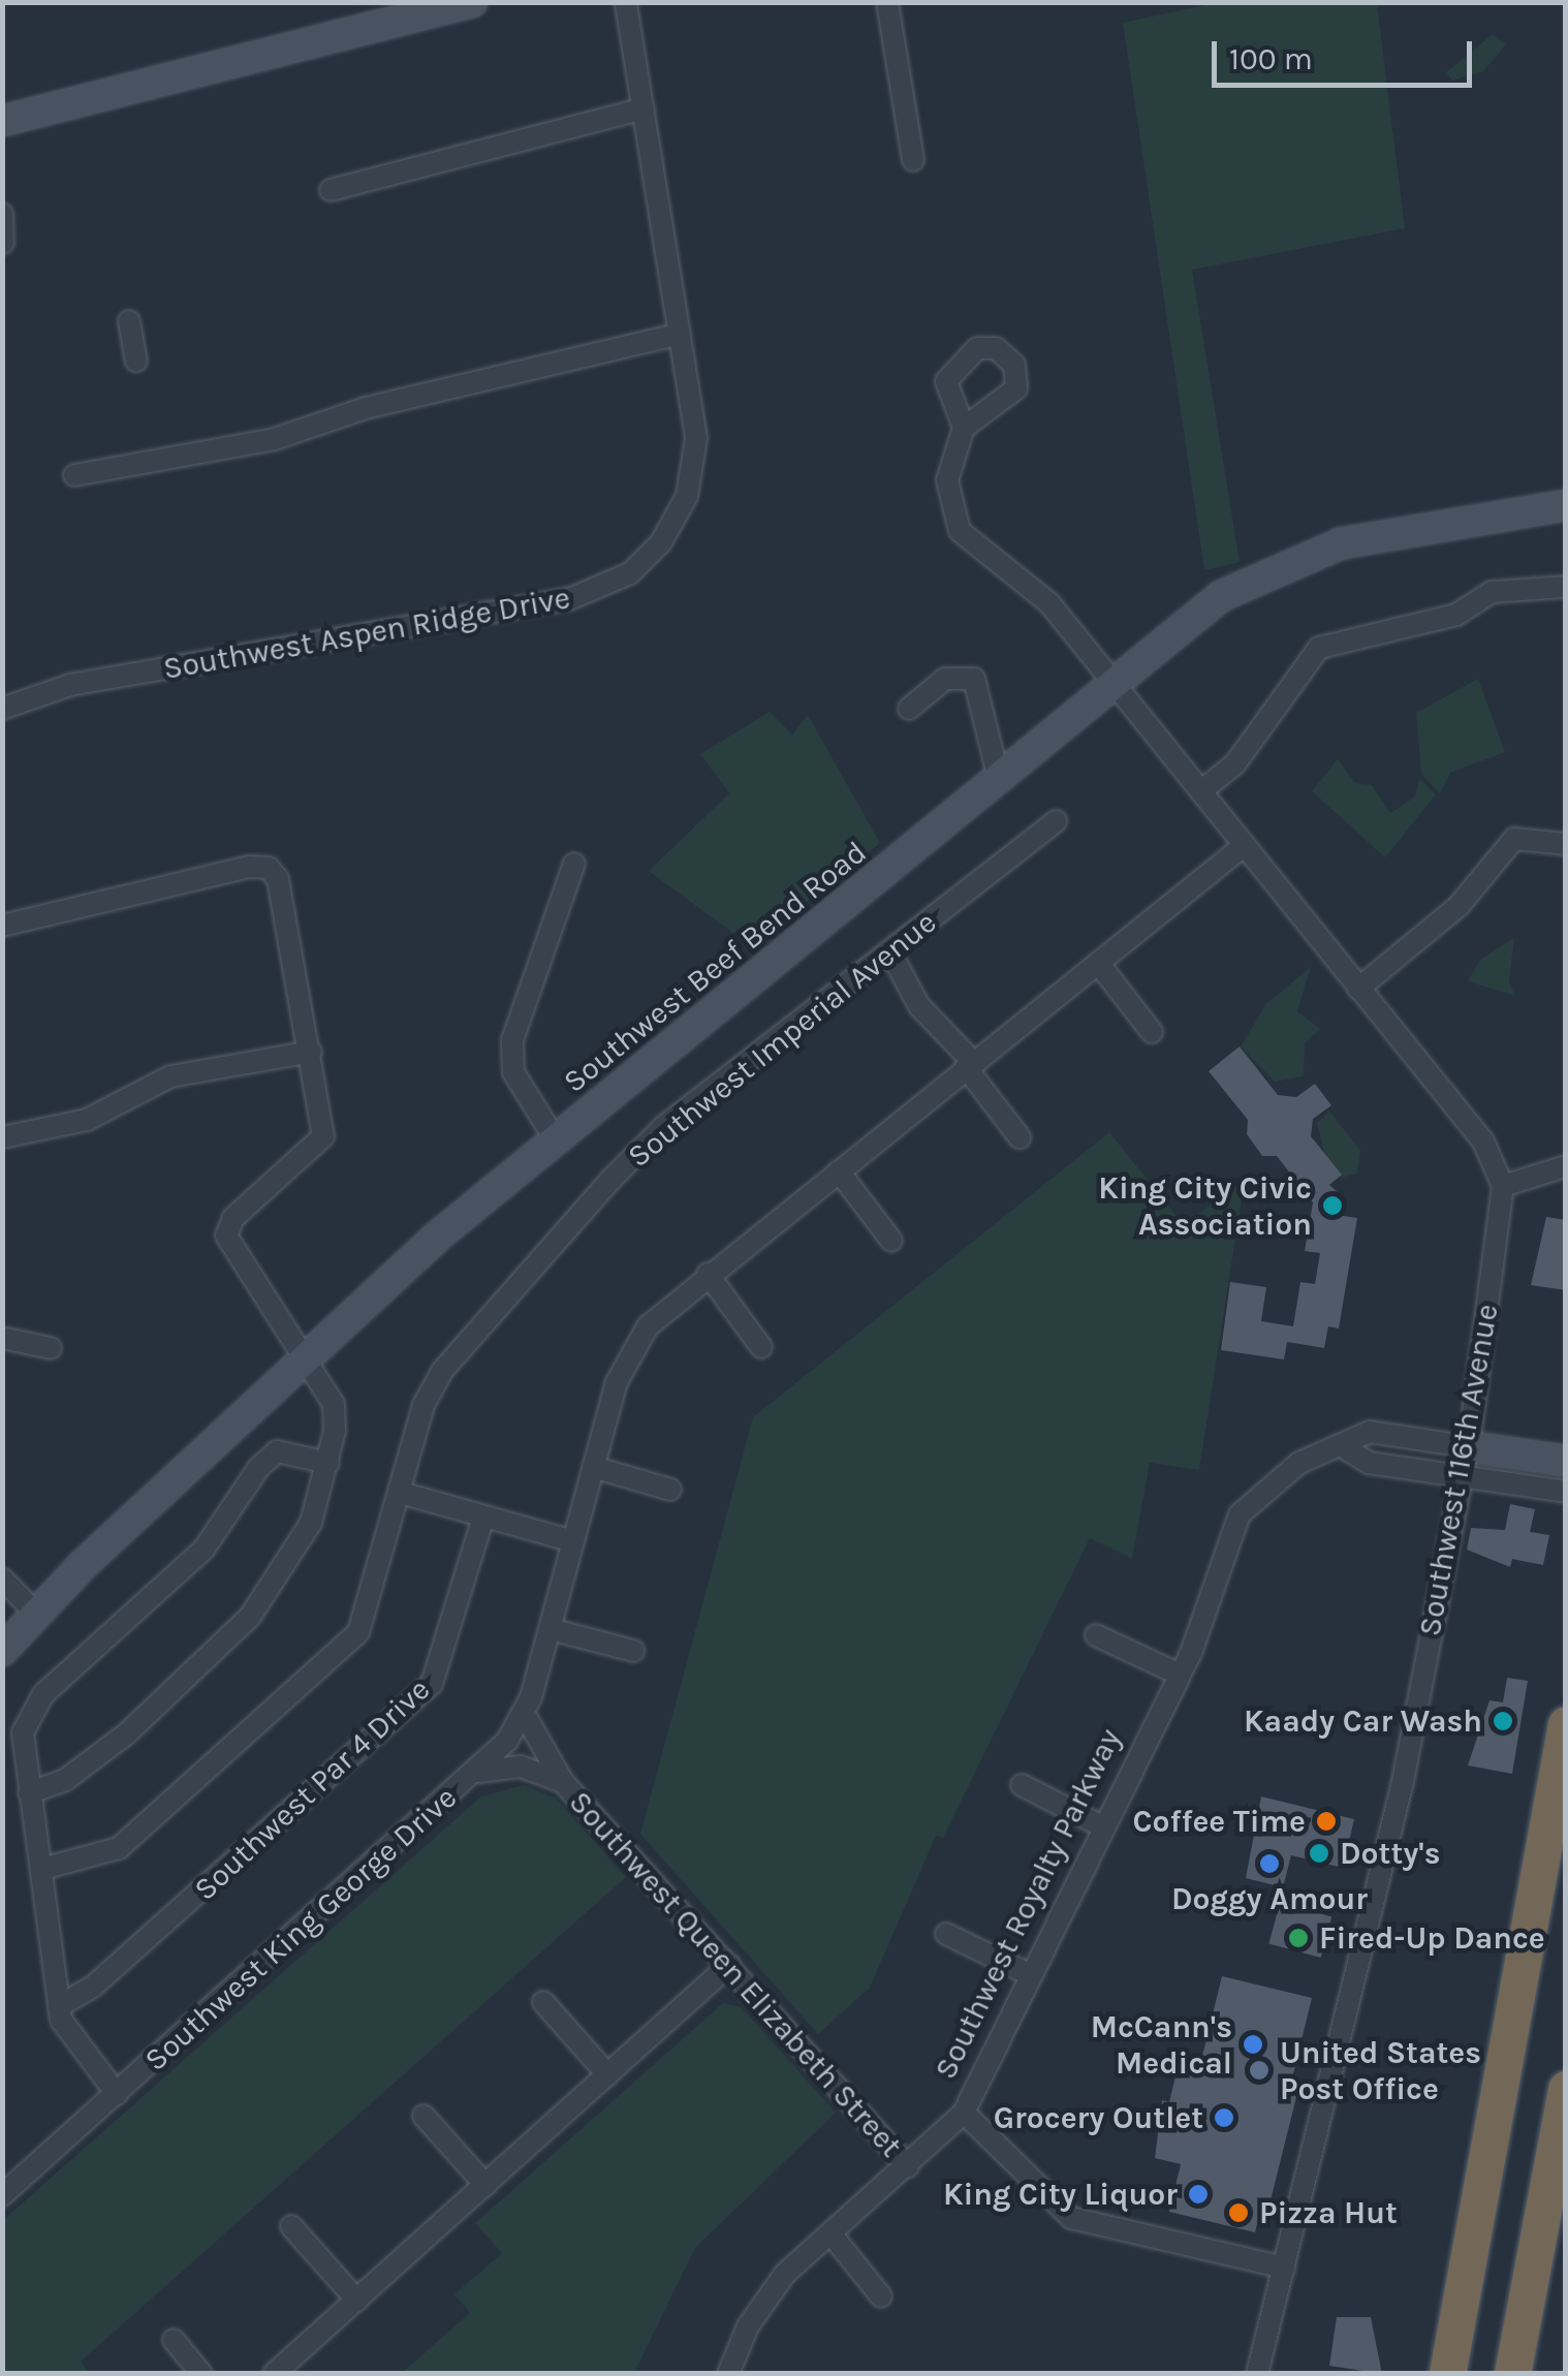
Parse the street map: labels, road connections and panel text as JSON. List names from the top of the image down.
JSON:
{
  "streets": {
    "main road": ["Southwest Beef Bend Road", "Southwest Royalty Parkway"],
    "street": [
      "Southwest Aspen Ridge Drive",
      "Southwest Imperial Avenue",
      "Southwest 116th Avenue",
      "Southwest Par 4 Drive",
      "Southwest King George Drive",
      "Southwest Queen Elizabeth Street"
    ]
  },
  "crossings": [
    ["Southwest 116th Avenue", "Southwest Royalty Parkway"],
    ["Southwest Royalty Parkway", "Southwest Queen Elizabeth Street"],
    ["Southwest King George Drive", "Southwest Queen Elizabeth Street"]
  ],
  "places": [
    "King City Civic Association",
    "Kaady Car Wash",
    "Coffee Time",
    "Dotty's",
    "Doggy Amour",
    "Fired-Up Dance",
    "McCann's Medical",
    "United States Post Office",
    "Grocery Outlet",
    "King City Liquor",
    "Pizza Hut"
  ],
  "scale_bar": "100 m"
}
